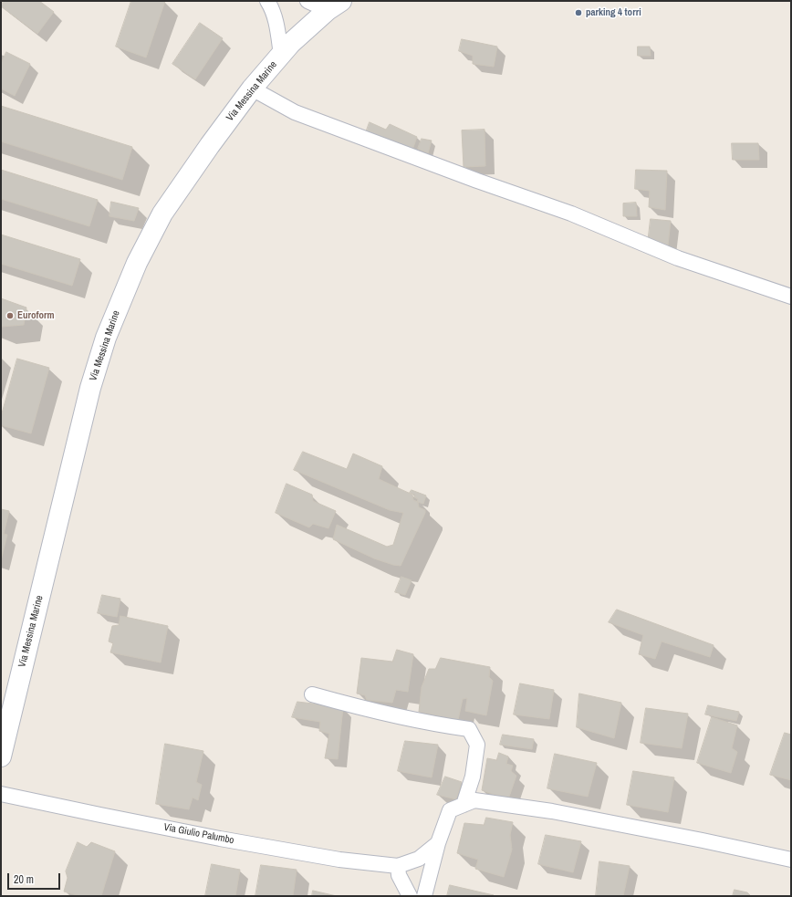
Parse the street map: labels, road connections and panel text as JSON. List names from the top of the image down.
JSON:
{
  "streets": {
    "main road": ["Via Messina Marine"],
    "street": ["Via Giulio Palumbo"]
  },
  "places": ["parking 4 torri", "Euroform"],
  "scale_bar": "20 m"
}
